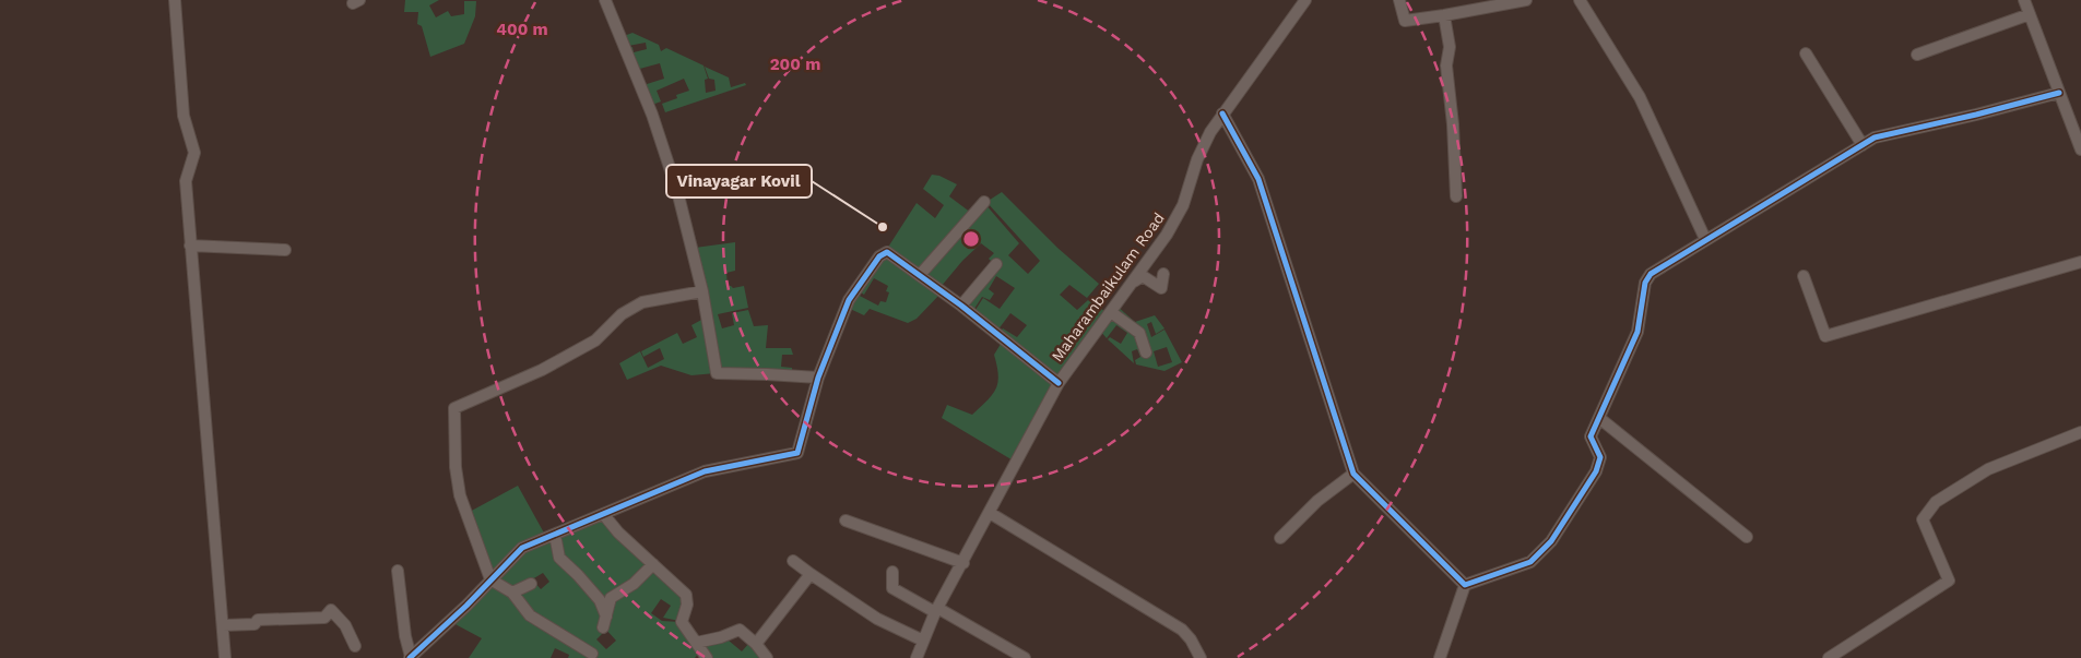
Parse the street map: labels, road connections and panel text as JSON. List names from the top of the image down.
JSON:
{
  "streets": {
    "street": ["Maharambaikulam Road"]
  },
  "places": ["Vinayagar Kovil"],
  "rings": ["400 m", "200 m"]
}
